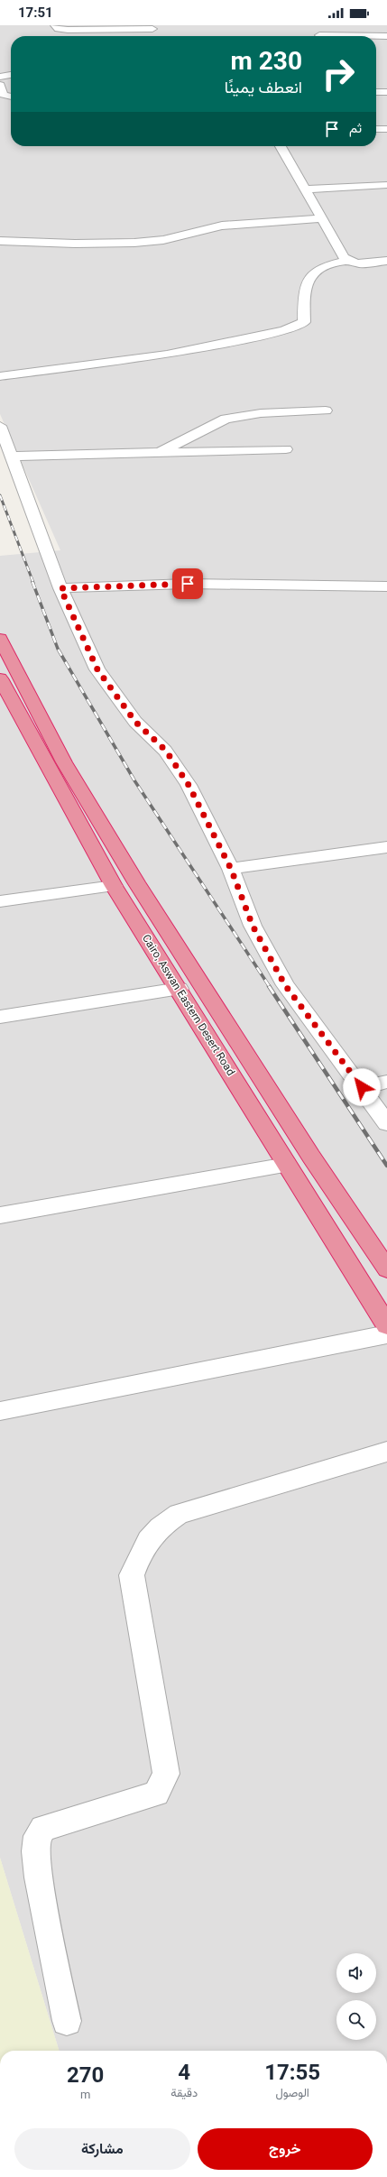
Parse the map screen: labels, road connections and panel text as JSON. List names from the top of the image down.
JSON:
{
  "streets": {
    "highway": ["Cairo, Aswan Eastern Desert Road"]
  },
  "page": {
    "status": "17:51",
    "turn": ["230 m", "انعطف يمينًا"],
    "then": "ثم",
    "eta": [
      "17:55",
      "الوصول",
      "4",
      "دقيقة",
      "270",
      "m"
    ],
    "buttons": ["خروج", "مشاركة"]
  }
}
